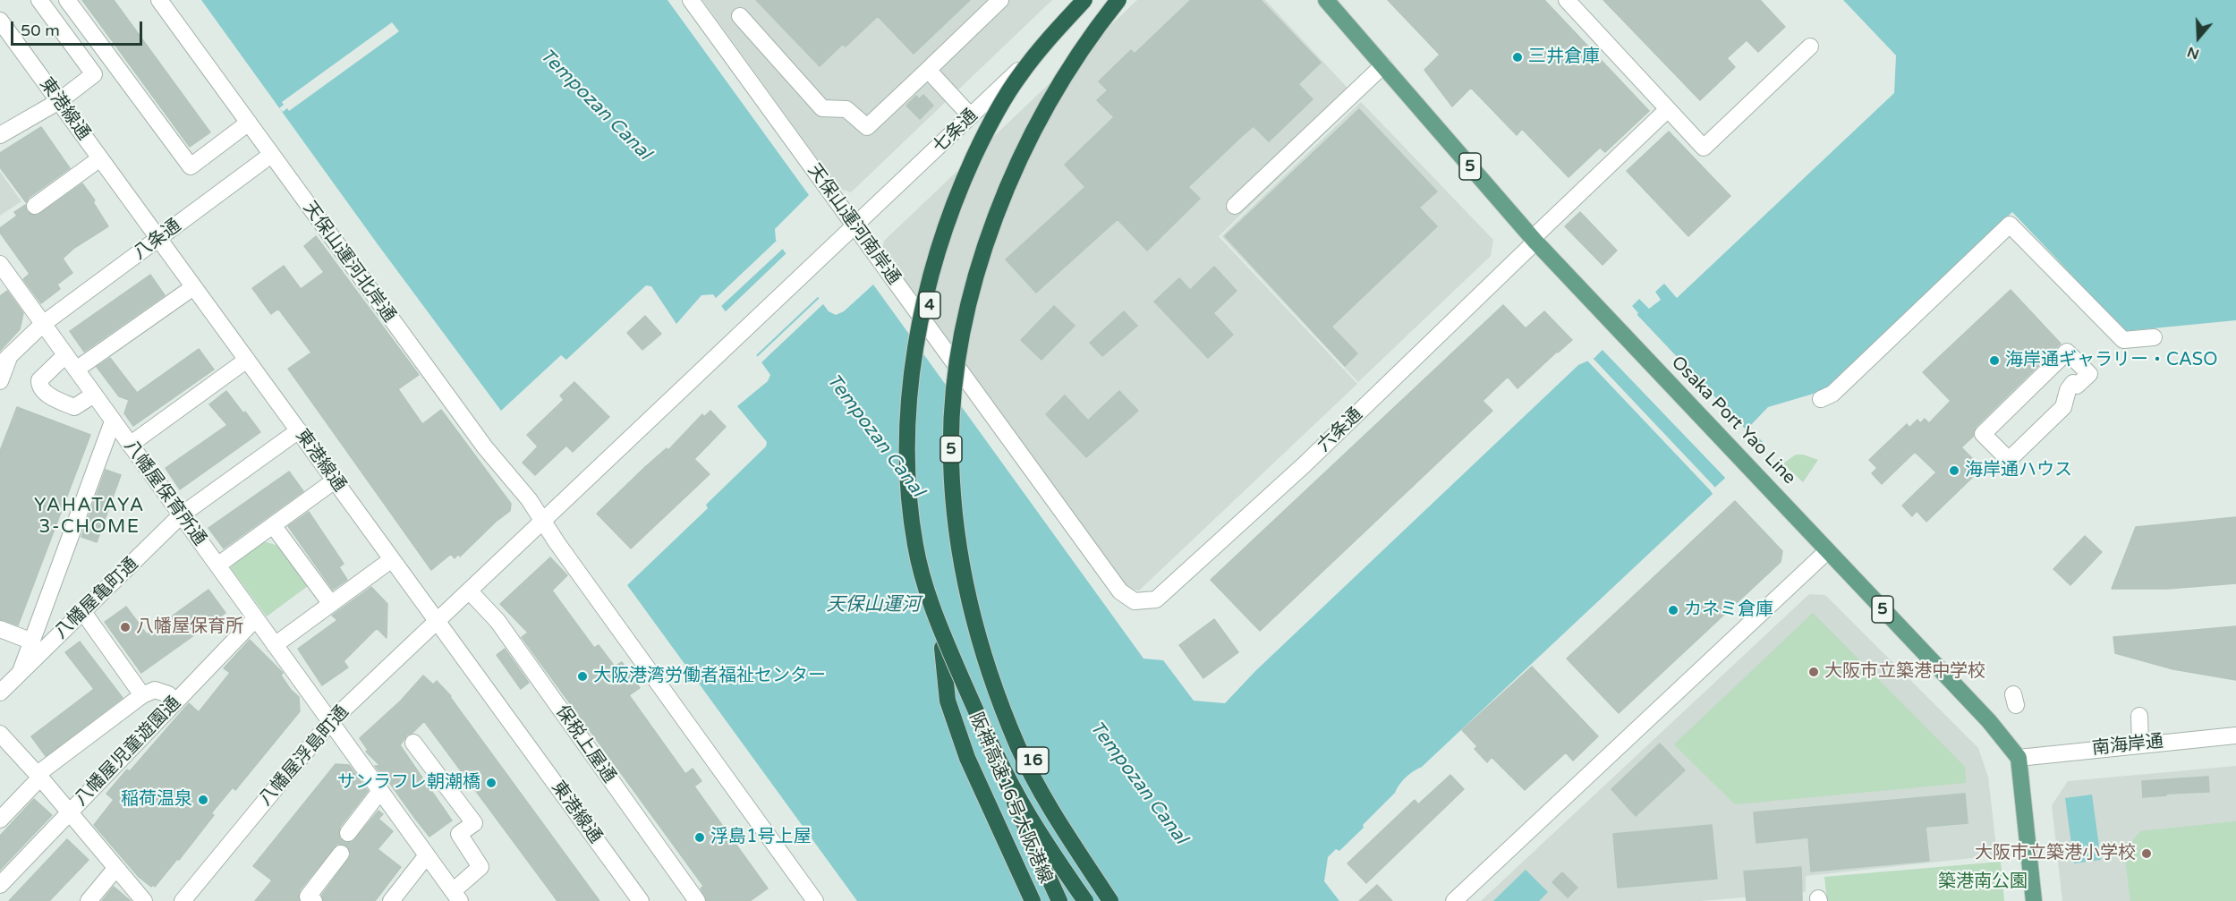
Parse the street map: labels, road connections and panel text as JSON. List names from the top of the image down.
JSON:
{
  "streets": {
    "highway": [
      "5",
      "4",
      "16",
      "阪神高速16号大阪港線"
    ],
    "main road": ["Osaka Port Yao Line"],
    "street": [
      "東港線通",
      "七条通",
      "天保山運河南岸通",
      "八条通",
      "天保山運河北岸通",
      "六条通",
      "八幡屋保育所通",
      "八幡屋亀町通",
      "保税上屋通",
      "南海岸通",
      "八幡屋児童遊園通",
      "八幡屋浮島町通"
    ]
  },
  "crossings": [
    ["東港線通", "八条通"],
    ["東港線通", "八幡屋亀町通"],
    ["東港線通", "八幡屋浮島町通"],
    ["七条通", "天保山運河南岸通"],
    ["七条通", "天保山運河北岸通"],
    ["七条通", "八幡屋浮島町通"],
    ["天保山運河南岸通", "六条通"],
    ["八条通", "天保山運河北岸通"],
    ["八条通", "八幡屋保育所通"],
    ["天保山運河北岸通", "八幡屋浮島町通"],
    ["4", "阪神高速16号大阪港線"],
    ["Osaka Port Yao Line", "六条通"],
    ["Osaka Port Yao Line", "南海岸通"],
    ["八幡屋保育所通", "八幡屋亀町通"],
    ["八幡屋保育所通", "八幡屋児童遊園通"],
    ["八幡屋保育所通", "八幡屋浮島町通"],
    ["保税上屋通", "八幡屋浮島町通"]
  ],
  "districts": ["YAHATAYA 3-CHOME"],
  "water": ["Tempozan Canal", "天保山運河"],
  "parks": ["築港南公園"],
  "places": [
    "三井倉庫",
    "海岸通ギャラリー・CASO",
    "海岸通ハウス",
    "カネミ倉庫",
    "八幡屋保育所",
    "大阪市立築港中学校",
    "大阪港湾労働者福祉センター",
    "サンラフレ朝潮橋",
    "稲荷温泉",
    "浮島1号上屋",
    "大阪市立築港小学校"
  ],
  "scale_bar": "50 m",
  "north": "bottom"
}
